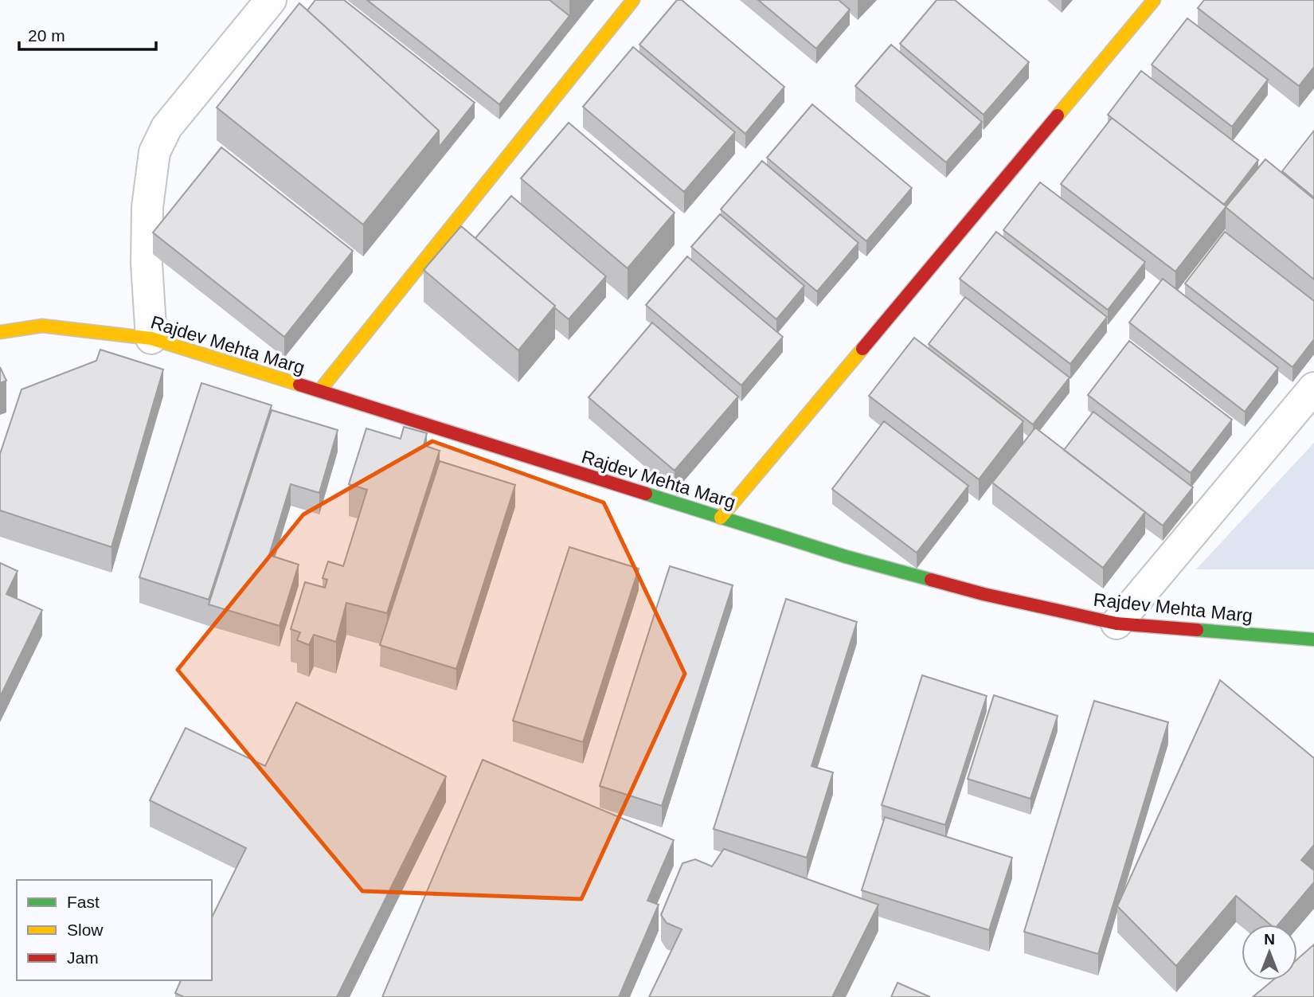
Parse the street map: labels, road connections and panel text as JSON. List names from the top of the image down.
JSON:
{
  "streets": {
    "street": ["Rajdev Mehta Marg"]
  },
  "legend": ["Fast", "Slow", "Jam"],
  "scale_bar": "20 m",
  "north": "top"
}
